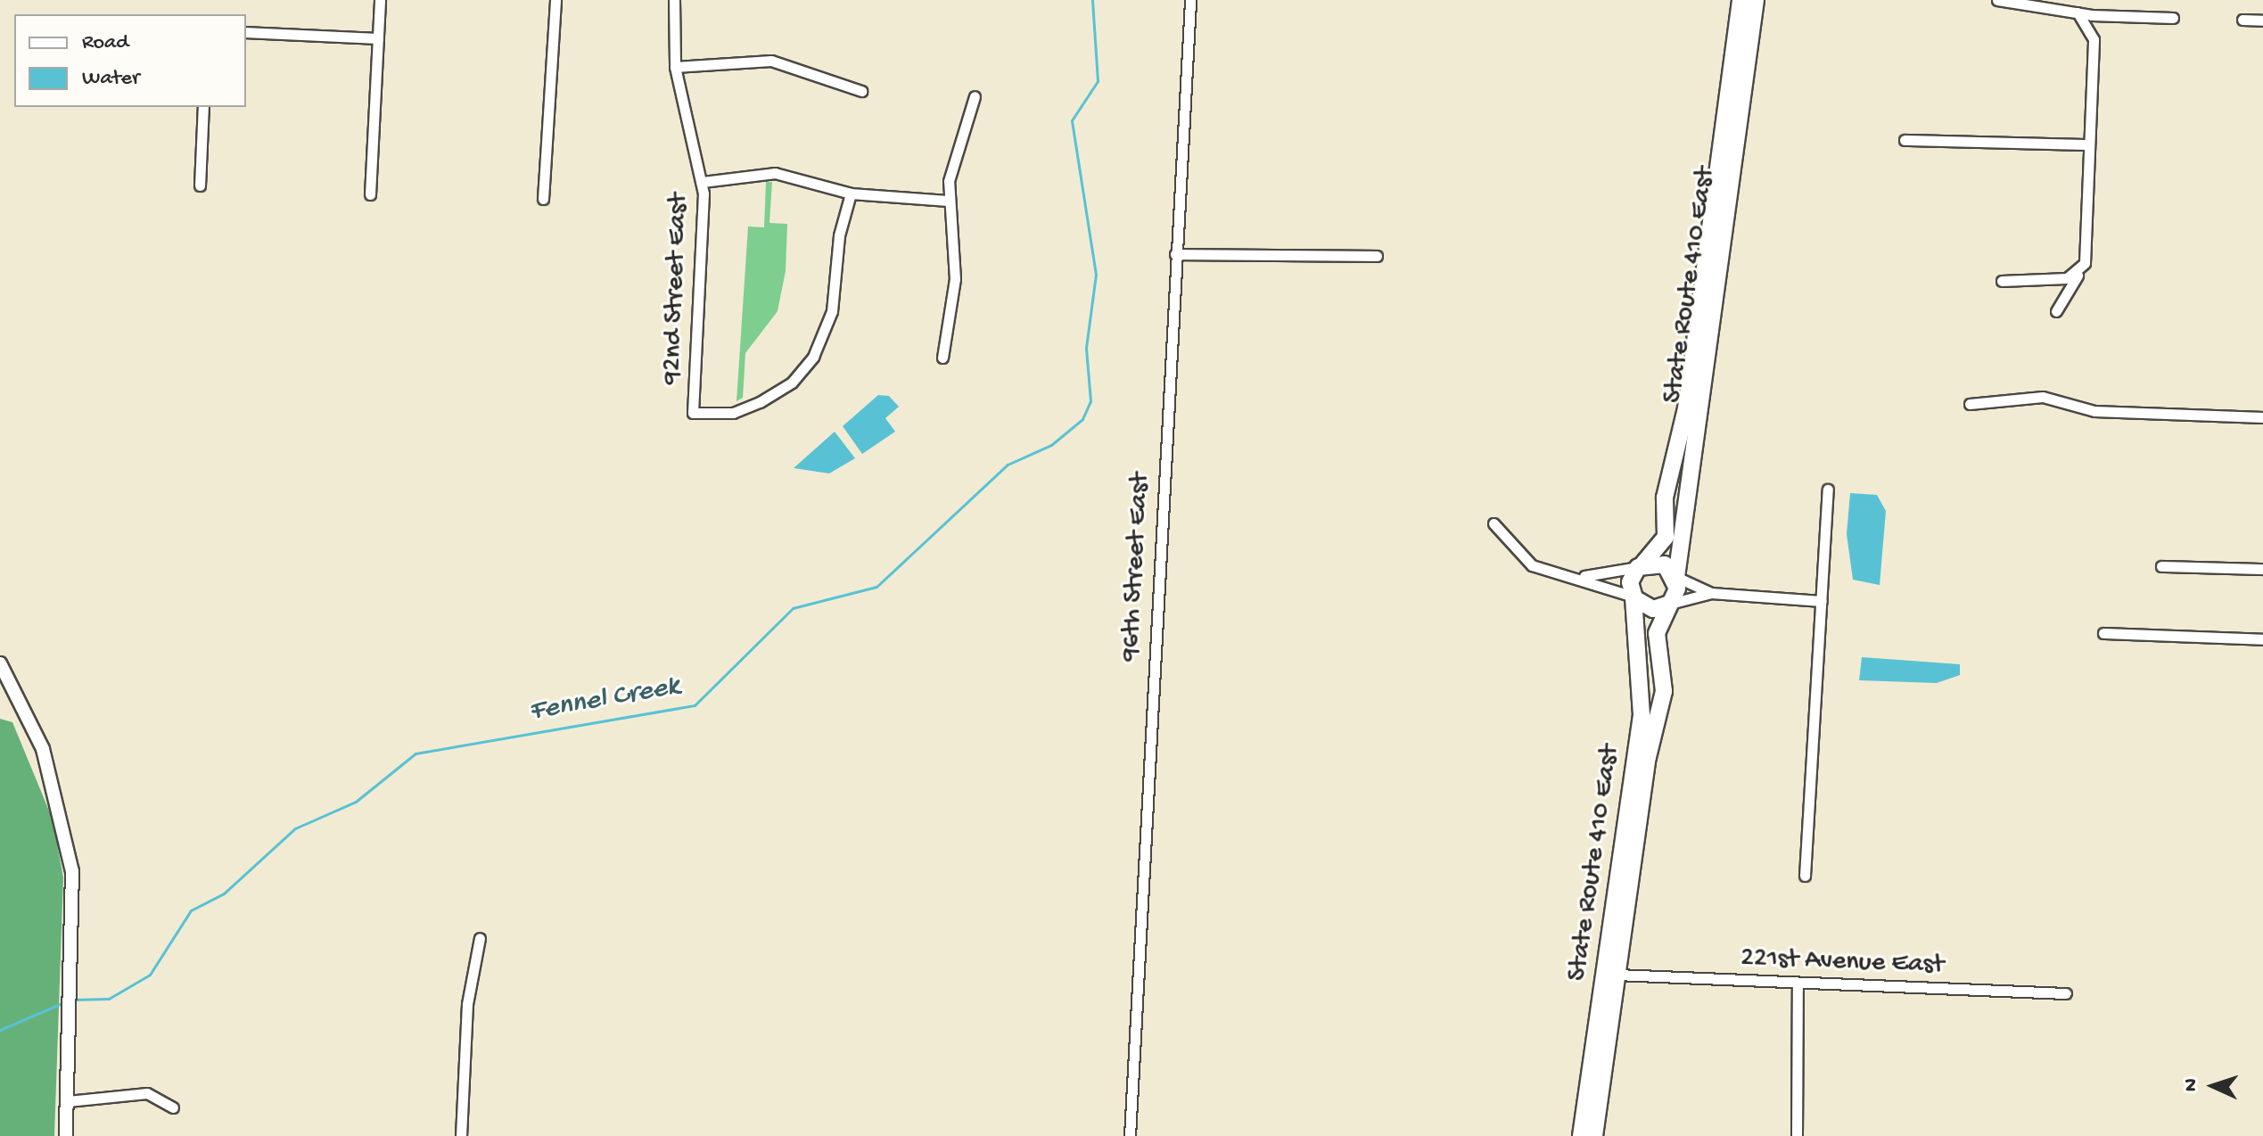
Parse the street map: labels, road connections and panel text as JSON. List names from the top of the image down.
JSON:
{
  "streets": {
    "main road": ["State Route 410 East"],
    "street": ["92nd Street East", "96th Street East", "221st Avenue East"]
  },
  "crossings": [
    ["State Route 410 East", "221st Avenue East"]
  ],
  "water": ["Fennel Creek"],
  "legend": ["Road", "Water"],
  "north": "left"
}
